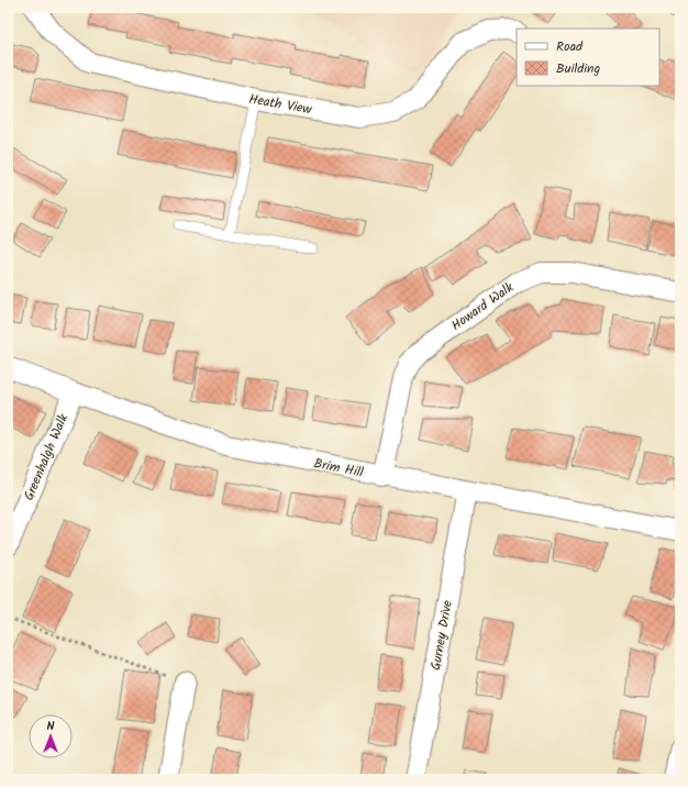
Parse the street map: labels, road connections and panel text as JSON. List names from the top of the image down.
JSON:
{
  "streets": {
    "street": [
      "Heath View",
      "Howard Walk",
      "Greenhalgh Walk",
      "Brim Hill",
      "Gurney Drive"
    ]
  },
  "crossings": [
    ["Howard Walk", "Brim Hill"],
    ["Greenhalgh Walk", "Brim Hill"],
    ["Brim Hill", "Gurney Drive"]
  ],
  "legend": ["Road", "Building"],
  "north": "top"
}
